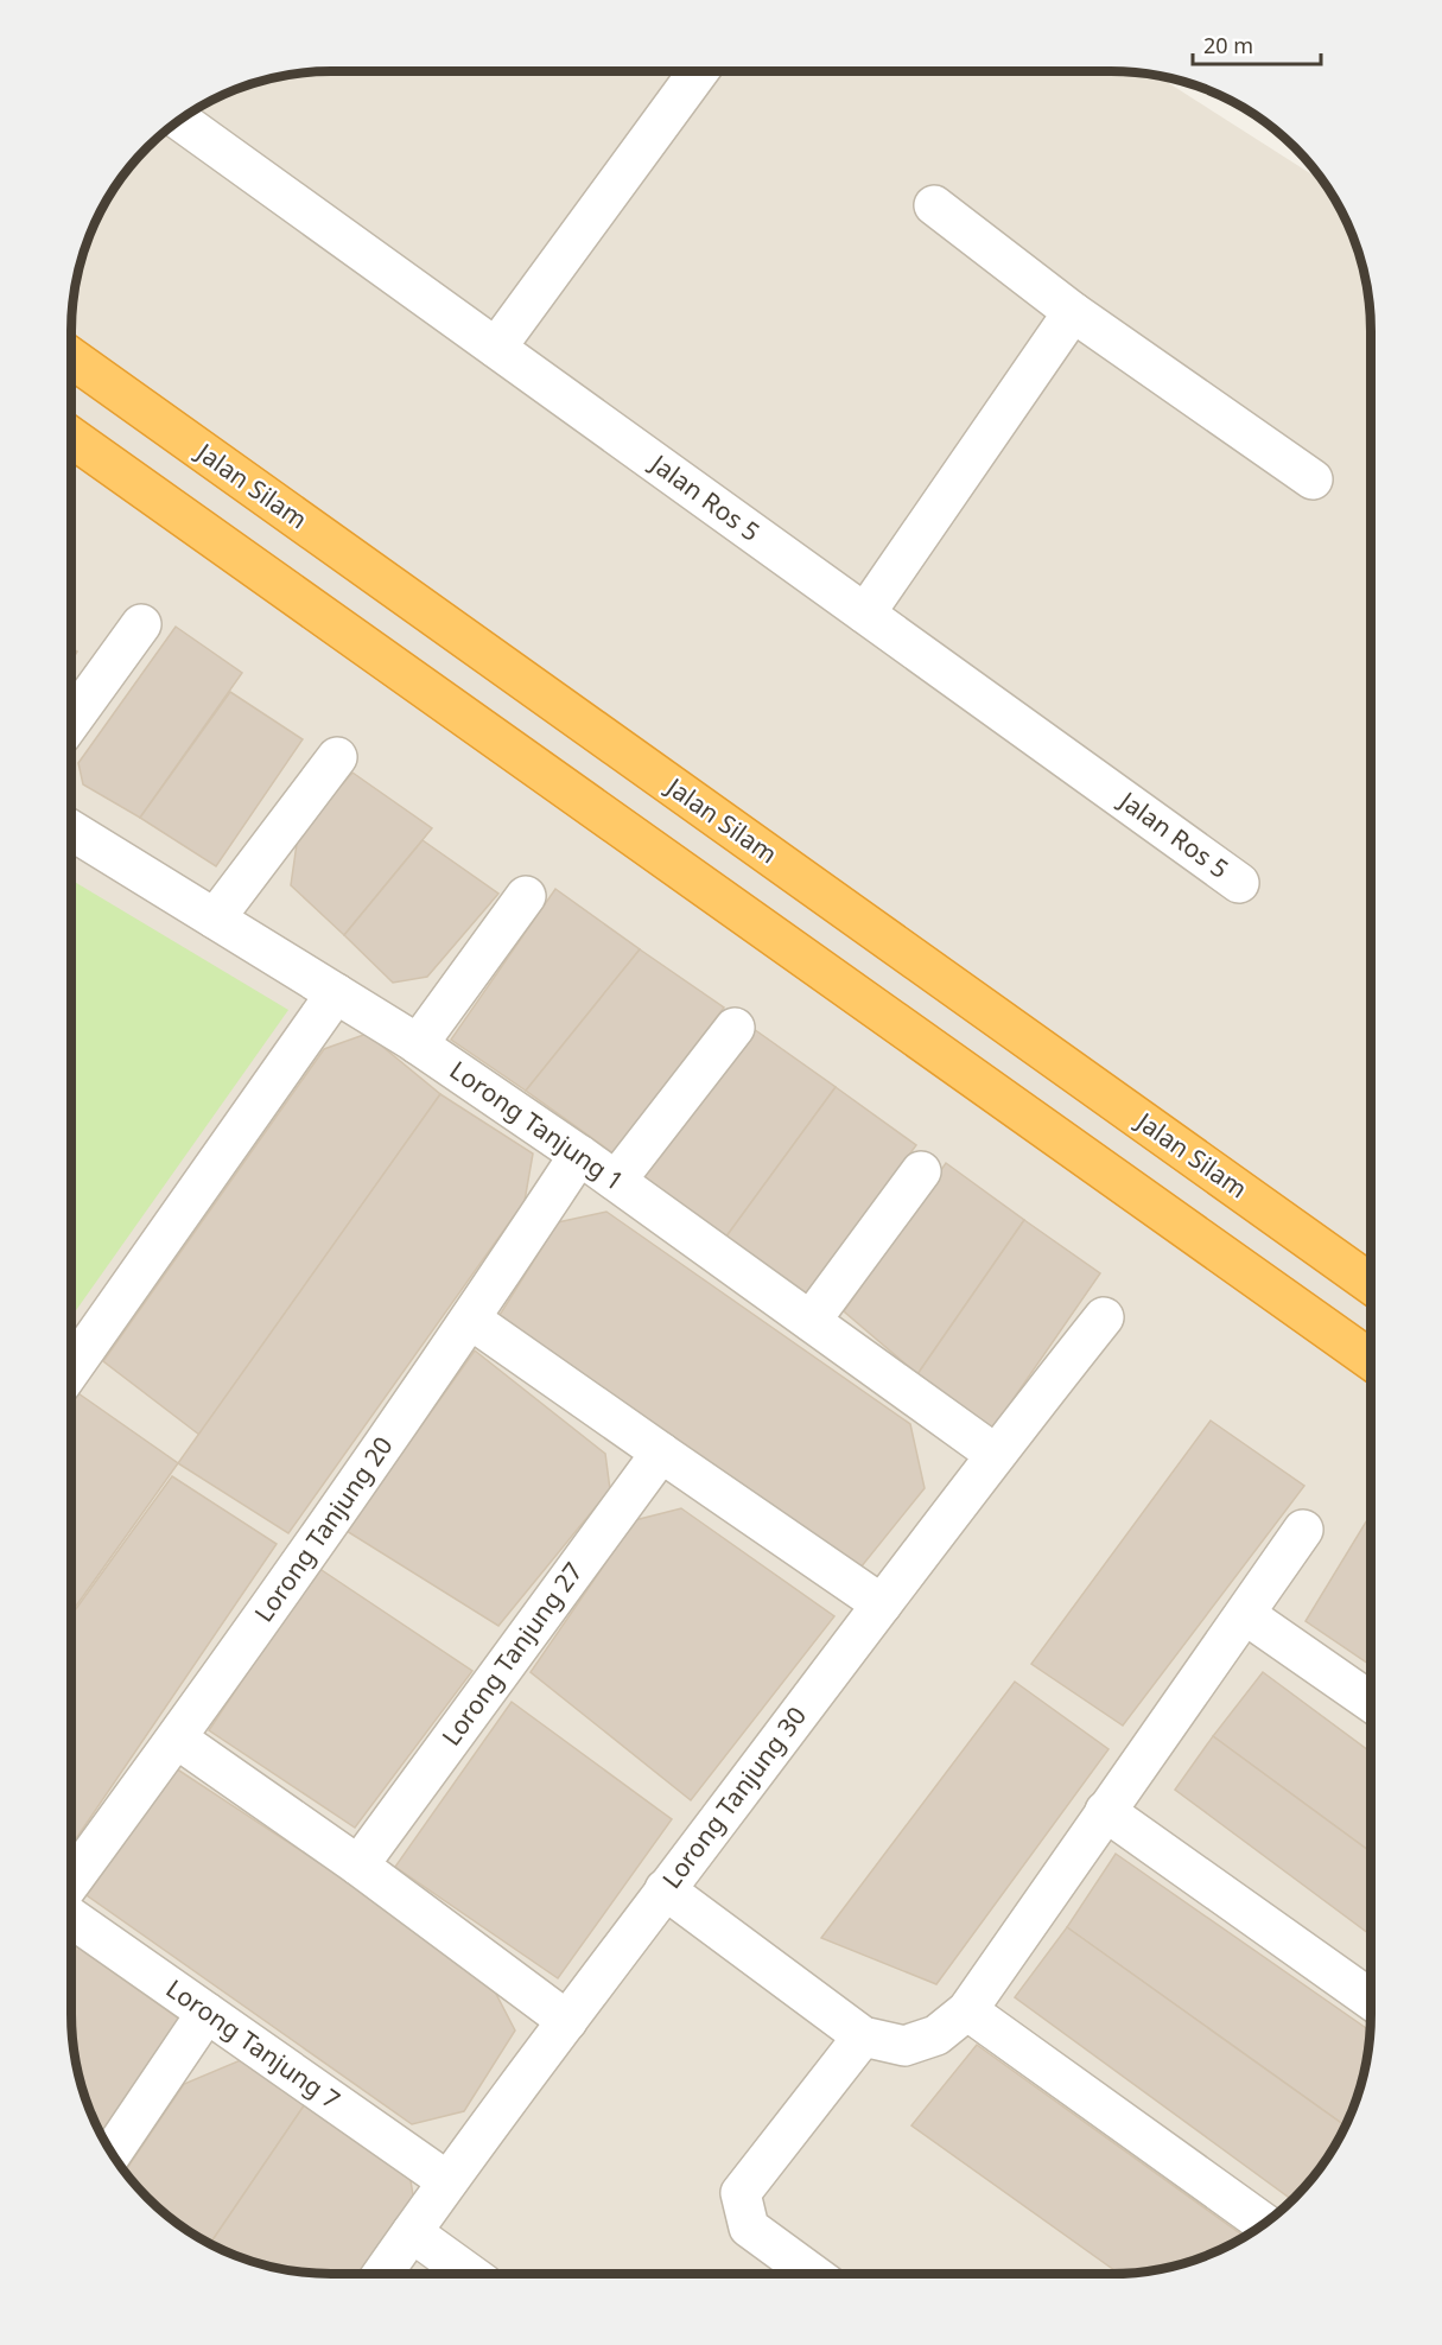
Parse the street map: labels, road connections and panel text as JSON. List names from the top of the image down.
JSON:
{
  "streets": {
    "highway": ["Jalan Silam"],
    "street": [
      "Jalan Ros 5",
      "Lorong Tanjung 1",
      "Lorong Tanjung 20",
      "Lorong Tanjung 27",
      "Lorong Tanjung 30",
      "Lorong Tanjung 7"
    ]
  },
  "crossings": [
    ["Lorong Tanjung 1", "Lorong Tanjung 20"],
    ["Lorong Tanjung 1", "Lorong Tanjung 30"],
    ["Lorong Tanjung 30", "Lorong Tanjung 7"]
  ],
  "scale_bar": "20 m"
}
